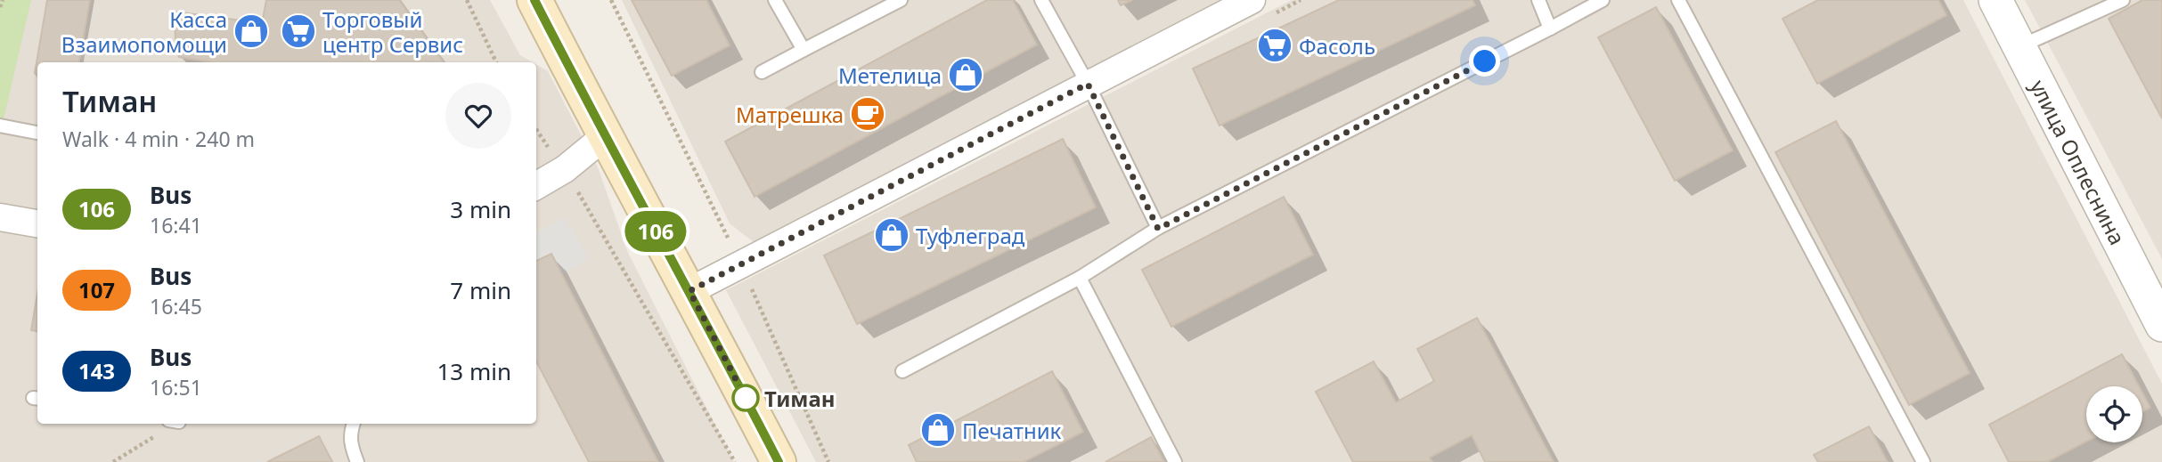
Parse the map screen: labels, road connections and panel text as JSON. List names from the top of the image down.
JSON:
{
  "streets": {
    "street": ["улица Оплеснина"]
  },
  "places": {
    "shop": [
      "Касса Взаимопомощи",
      "Метелица",
      "Туфлеград",
      "Печатник"
    ],
    "supermarket": ["Торговый центр Сервис", "Фасоль"],
    "cafe": ["Матрешка"],
    "other": ["Тиман"]
  },
  "lines": ["bus line 106"],
  "page": {
    "on_map": "106",
    "heading": ["Тиман", "Walk · 4 min · 240 m"],
    "list": [
      {
        "mark": "106",
        "name": "Bus",
        "note": "16:41",
        "value": "3 min"
      },
      {
        "mark": "107",
        "name": "Bus",
        "note": "16:45",
        "value": "7 min"
      },
      {
        "mark": "143",
        "name": "Bus",
        "note": "16:51",
        "value": "13 min"
      }
    ]
  }
}
